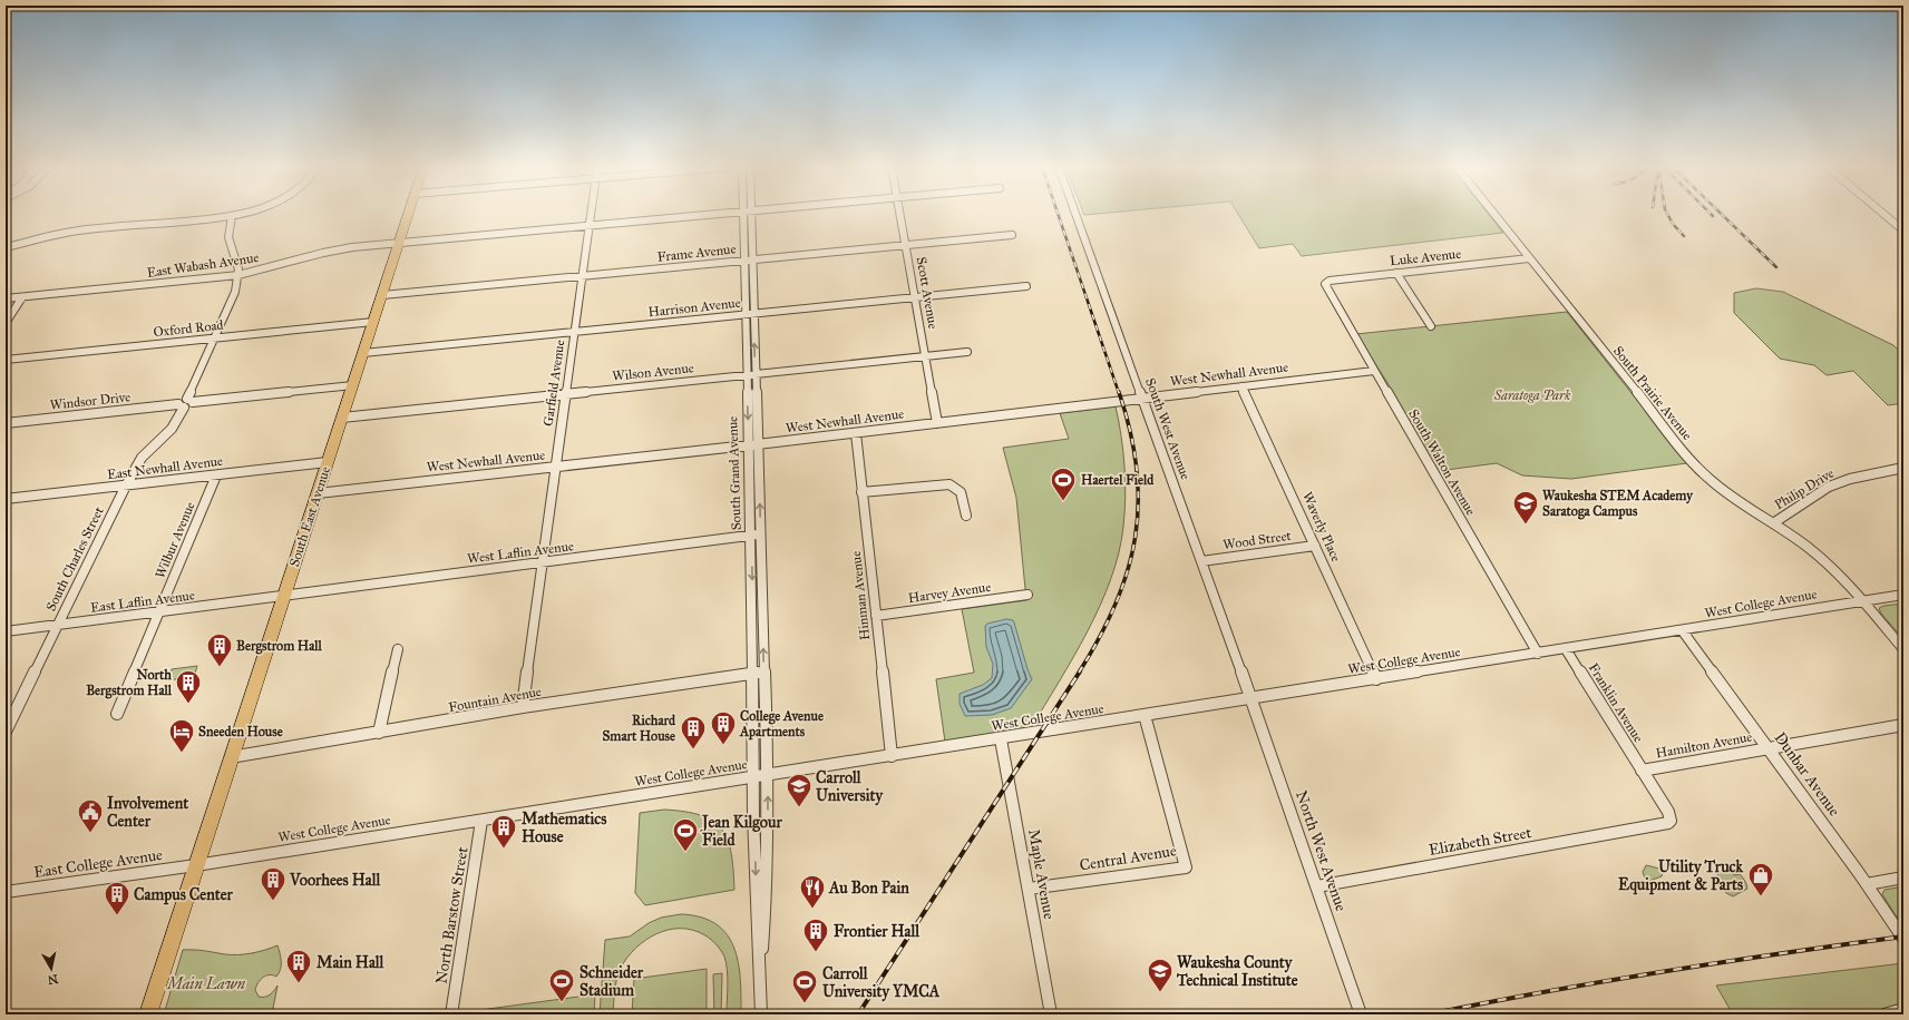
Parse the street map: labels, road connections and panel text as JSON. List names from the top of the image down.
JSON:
{
  "streets": {
    "main road": ["South East Avenue"],
    "street": [
      "Frame Avenue",
      "Luke Avenue",
      "East Wabash Avenue",
      "Scott Avenue",
      "Harrison Avenue",
      "Oxford Road",
      "Wilson Avenue",
      "West Newhall Avenue",
      "Garfield Avenue",
      "South Prairie Avenue",
      "Windsor Drive",
      "South West Avenue",
      "South Walton Avenue",
      "East Newhall Avenue",
      "South Grand Avenue",
      "Philip Drive",
      "Waverly Place",
      "Wilbur Avenue",
      "Wood Street",
      "West Laflin Avenue",
      "South Charles Street",
      "Harvey Avenue",
      "Hinman Avenue",
      "East Laflin Avenue",
      "West College Avenue",
      "Fountain Avenue",
      "Franklin Avenue",
      "Hamilton Avenue",
      "Dunbar Avenue",
      "Elizabeth Street",
      "North West Avenue",
      "Central Avenue",
      "East College Avenue",
      "Maple Avenue",
      "North Barstow Street"
    ]
  },
  "crossings": [
    ["Frame Avenue", "Scott Avenue"],
    ["Frame Avenue", "Garfield Avenue"],
    ["Frame Avenue", "South Grand Avenue"],
    ["Frame Avenue", "South East Avenue"],
    ["Luke Avenue", "South Prairie Avenue"],
    ["Luke Avenue", "South Walton Avenue"],
    ["East Wabash Avenue", "Garfield Avenue"],
    ["East Wabash Avenue", "South East Avenue"],
    ["East Wabash Avenue", "South Charles Street"],
    ["Scott Avenue", "Harrison Avenue"],
    ["Scott Avenue", "Wilson Avenue"],
    ["Scott Avenue", "West Newhall Avenue"],
    ["Harrison Avenue", "Garfield Avenue"],
    ["Harrison Avenue", "South Grand Avenue"],
    ["Harrison Avenue", "South East Avenue"],
    ["Oxford Road", "South East Avenue"],
    ["Oxford Road", "South Charles Street"],
    ["Wilson Avenue", "Garfield Avenue"],
    ["Wilson Avenue", "South Grand Avenue"],
    ["Wilson Avenue", "South East Avenue"],
    ["West Newhall Avenue", "Garfield Avenue"],
    ["West Newhall Avenue", "South West Avenue"],
    ["West Newhall Avenue", "South Walton Avenue"],
    ["West Newhall Avenue", "South Grand Avenue"],
    ["West Newhall Avenue", "South East Avenue"],
    ["West Newhall Avenue", "Waverly Place"],
    ["West Newhall Avenue", "Hinman Avenue"],
    ["Garfield Avenue", "West Laflin Avenue"],
    ["Garfield Avenue", "Fountain Avenue"],
    ["South Prairie Avenue", "Philip Drive"],
    ["South Prairie Avenue", "West College Avenue"],
    ["Windsor Drive", "South East Avenue"],
    ["Windsor Drive", "South Charles Street"],
    ["South West Avenue", "Wood Street"],
    ["South West Avenue", "West College Avenue"],
    ["South West Avenue", "North West Avenue"],
    ["South Walton Avenue", "West College Avenue"],
    ["East Newhall Avenue", "South East Avenue"],
    ["East Newhall Avenue", "Wilbur Avenue"],
    ["East Newhall Avenue", "South Charles Street"],
    ["South Grand Avenue", "West Laflin Avenue"],
    ["South Grand Avenue", "West College Avenue"],
    ["South Grand Avenue", "Fountain Avenue"],
    ["South East Avenue", "West Laflin Avenue"],
    ["South East Avenue", "East Laflin Avenue"],
    ["South East Avenue", "West College Avenue"],
    ["South East Avenue", "Fountain Avenue"],
    ["South East Avenue", "East College Avenue"],
    ["Waverly Place", "Wood Street"],
    ["Waverly Place", "West College Avenue"],
    ["Wilbur Avenue", "East Laflin Avenue"],
    ["West Laflin Avenue", "East Laflin Avenue"],
    ["South Charles Street", "East Laflin Avenue"],
    ["Harvey Avenue", "Hinman Avenue"],
    ["Hinman Avenue", "West College Avenue"],
    ["West College Avenue", "Franklin Avenue"],
    ["West College Avenue", "Dunbar Avenue"],
    ["West College Avenue", "North West Avenue"],
    ["West College Avenue", "Central Avenue"],
    ["West College Avenue", "East College Avenue"],
    ["West College Avenue", "Maple Avenue"],
    ["West College Avenue", "North Barstow Street"],
    ["Franklin Avenue", "Hamilton Avenue"],
    ["Franklin Avenue", "Elizabeth Street"],
    ["Hamilton Avenue", "Dunbar Avenue"],
    ["Elizabeth Street", "North West Avenue"],
    ["Central Avenue", "Maple Avenue"]
  ],
  "parks": ["Saratoga Park", "Main Lawn"],
  "places": {
    "sports": [
      "Haertel Field",
      "Jean Kilgour Field",
      "Schneider Stadium",
      "Carroll University YMCA"
    ],
    "school or university": ["Waukesha STEM Academy Saratoga Campus", "Carroll University", "Waukesha County Technical Institute"],
    "building": [
      "Bergstrom Hall",
      "North Bergstrom Hall",
      "College Avenue Apartments",
      "Richard Smart House",
      "Mathematics House",
      "Voorhees Hall",
      "Campus Center",
      "Frontier Hall",
      "Main Hall"
    ],
    "hotel": ["Sneeden House"],
    "public building": ["Involvement Center"],
    "shop": ["Utility Truck Equipment & Parts"],
    "restaurant": ["Au Bon Pain"]
  },
  "north": "bottom"
}
